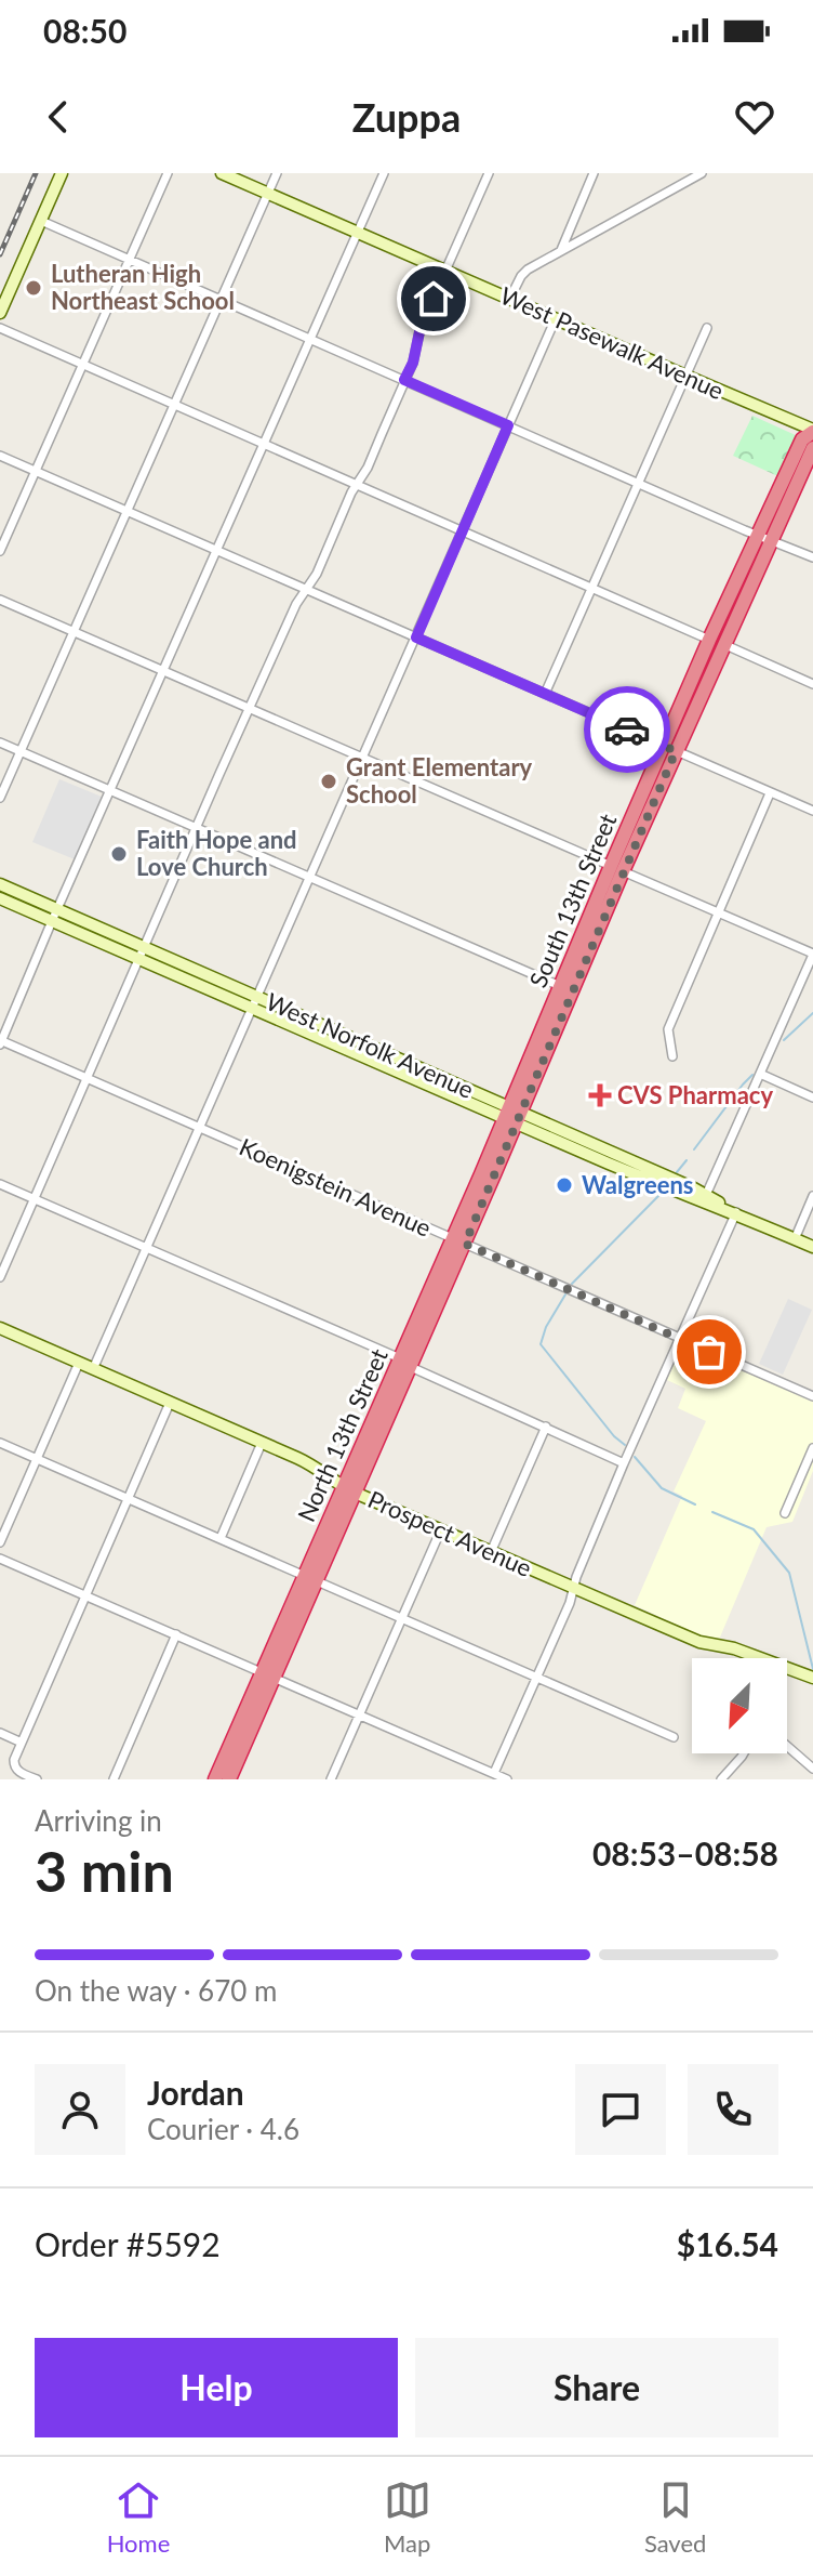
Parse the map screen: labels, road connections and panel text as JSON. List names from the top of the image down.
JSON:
{
  "streets": {
    "highway": ["South 13th Street", "North 13th Street"],
    "street": [
      "West Pasewalk Avenue",
      "West Norfolk Avenue",
      "Koenigstein Avenue",
      "Prospect Avenue"
    ]
  },
  "crossings": [
    ["West Pasewalk Avenue", "South 13th Street"],
    ["South 13th Street", "West Norfolk Avenue"],
    ["South 13th Street", "North 13th Street"],
    ["West Norfolk Avenue", "North 13th Street"],
    ["Koenigstein Avenue", "North 13th Street"],
    ["North 13th Street", "Prospect Avenue"]
  ],
  "places": {
    "other": [
      "Lutheran High Northeast School",
      "Grant Elementary School",
      "Faith Hope and Love Church",
      "Walgreens"
    ],
    "health": ["CVS Pharmacy"]
  },
  "north": "bottom left",
  "page": {
    "status": "08:50",
    "header": "Zuppa",
    "heading": ["3 min", "Arriving in", "08:53–08:58"],
    "panel": [
      "Jordan",
      "Courier · 4.6",
      "Order #5592",
      "$16.54"
    ],
    "bar": "On the way · 670 m",
    "buttons": ["Help", "Share"],
    "tabs": ["Home", "Map", "Saved"]
  }
}
